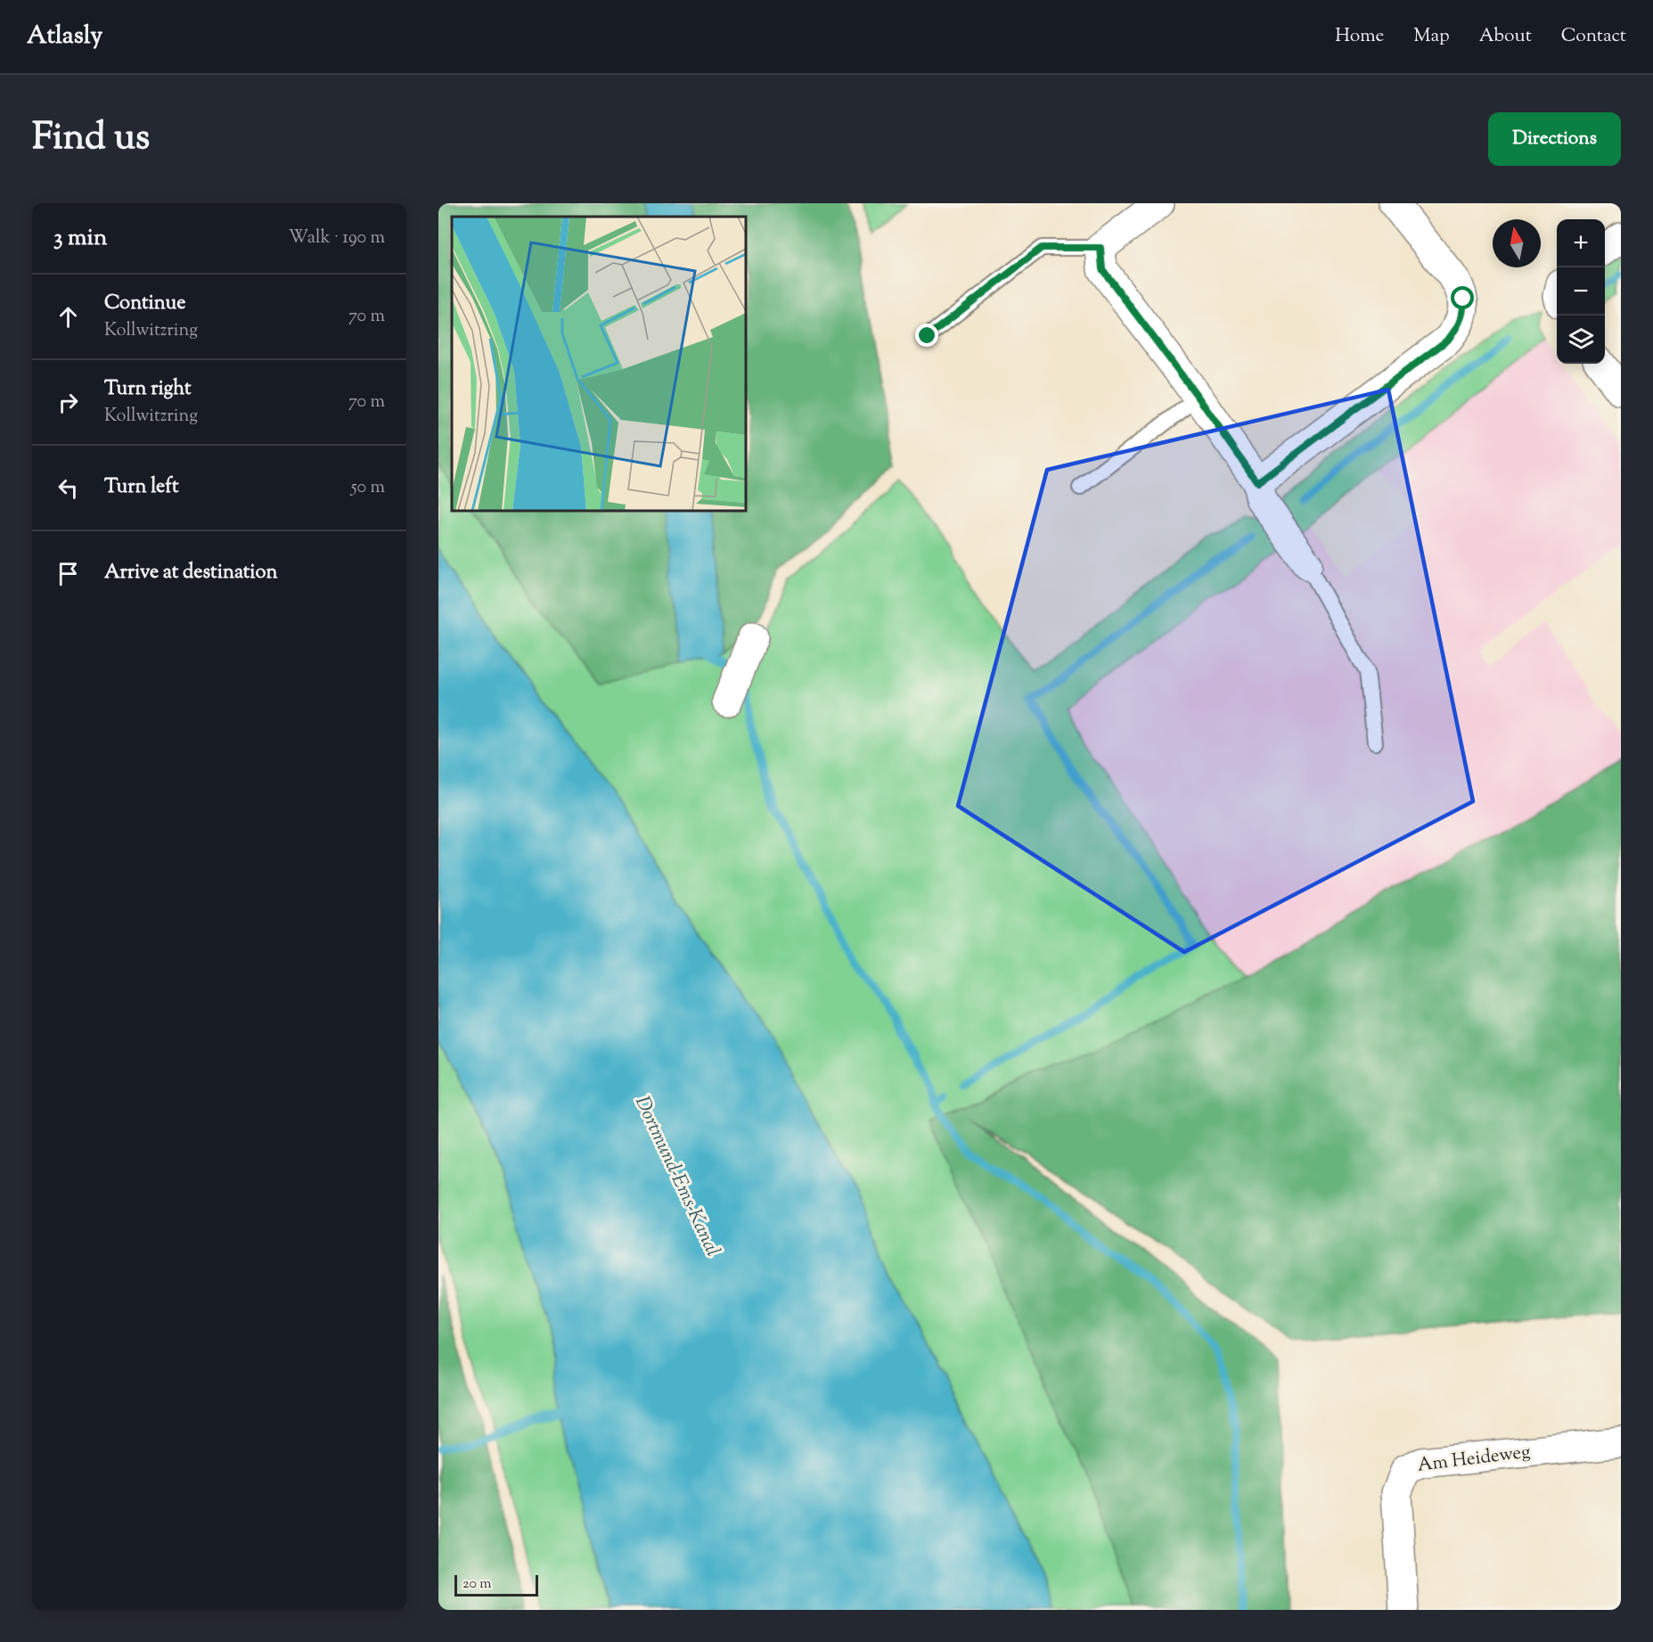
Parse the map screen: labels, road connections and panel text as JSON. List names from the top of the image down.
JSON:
{
  "streets": {
    "street": ["Am Heideweg"]
  },
  "water": ["Dortmund-Ems-Kanal"],
  "scale_bar": "20 m",
  "north": "top",
  "page": {
    "header": "Atlasly",
    "nav": [
      "Home",
      "Map",
      "About",
      "Contact"
    ],
    "title": "Find us",
    "buttons": "Directions",
    "heading": ["3 min", "Walk · 190 m"],
    "map_buttons": ["+", "−"],
    "list": [
      ["Continue", "Kollwitzring", "70 m"],
      ["Turn right", "Kollwitzring", "70 m"],
      ["Turn left", "50 m"],
      "Arrive at destination"
    ],
    "scale": "20 m"
  }
}
